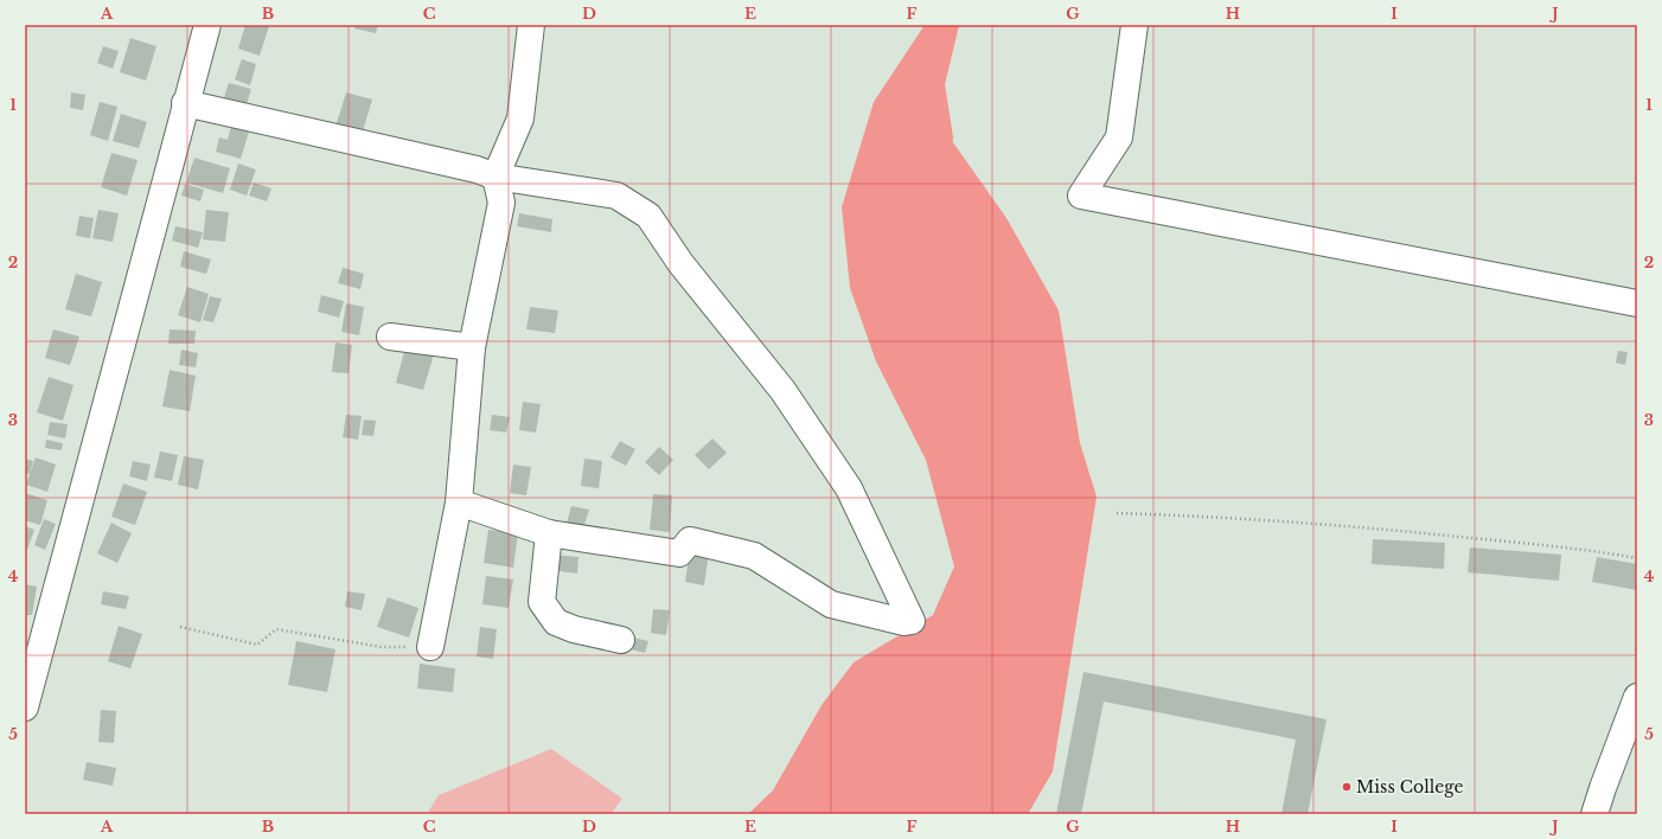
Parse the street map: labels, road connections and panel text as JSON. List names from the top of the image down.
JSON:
{
  "places": ["Miss College"],
  "grid": {
    "columns": [
      "A",
      "B",
      "C",
      "D",
      "E",
      "F",
      "G",
      "H",
      "I",
      "J"
    ],
    "rows": [
      "1",
      "2",
      "3",
      "4",
      "5"
    ]
  }
}
